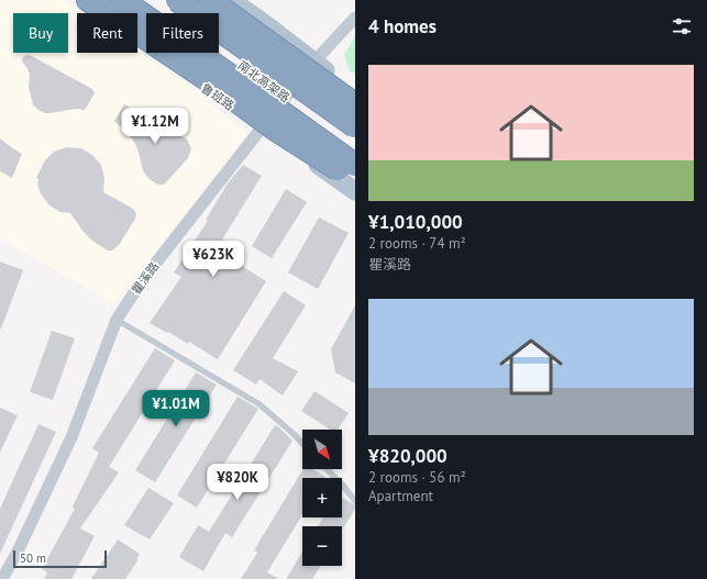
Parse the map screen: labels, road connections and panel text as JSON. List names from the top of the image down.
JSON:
{
  "streets": {
    "highway": ["南北高架路"],
    "main road": ["鲁班路"],
    "street": ["瞿溪路"]
  },
  "crossings": [
    ["鲁班路", "瞿溪路"]
  ],
  "scale_bar": "50 m",
  "north": "bottom right",
  "page": {
    "heading": "4 homes",
    "chip": ["Buy", "Rent", "Filters"],
    "list": [
      {
        "name": "¥1,010,000",
        "note": "2 rooms · 74 m² · 瞿溪路"
      },
      {
        "name": "¥820,000",
        "note": "2 rooms · 56 m² · Apartment"
      }
    ],
    "price": [
      "¥1.12M",
      "¥623K",
      "¥1.01M",
      "¥820K"
    ],
    "map_buttons": ["+", "−"],
    "scale": "50 m"
  }
}
